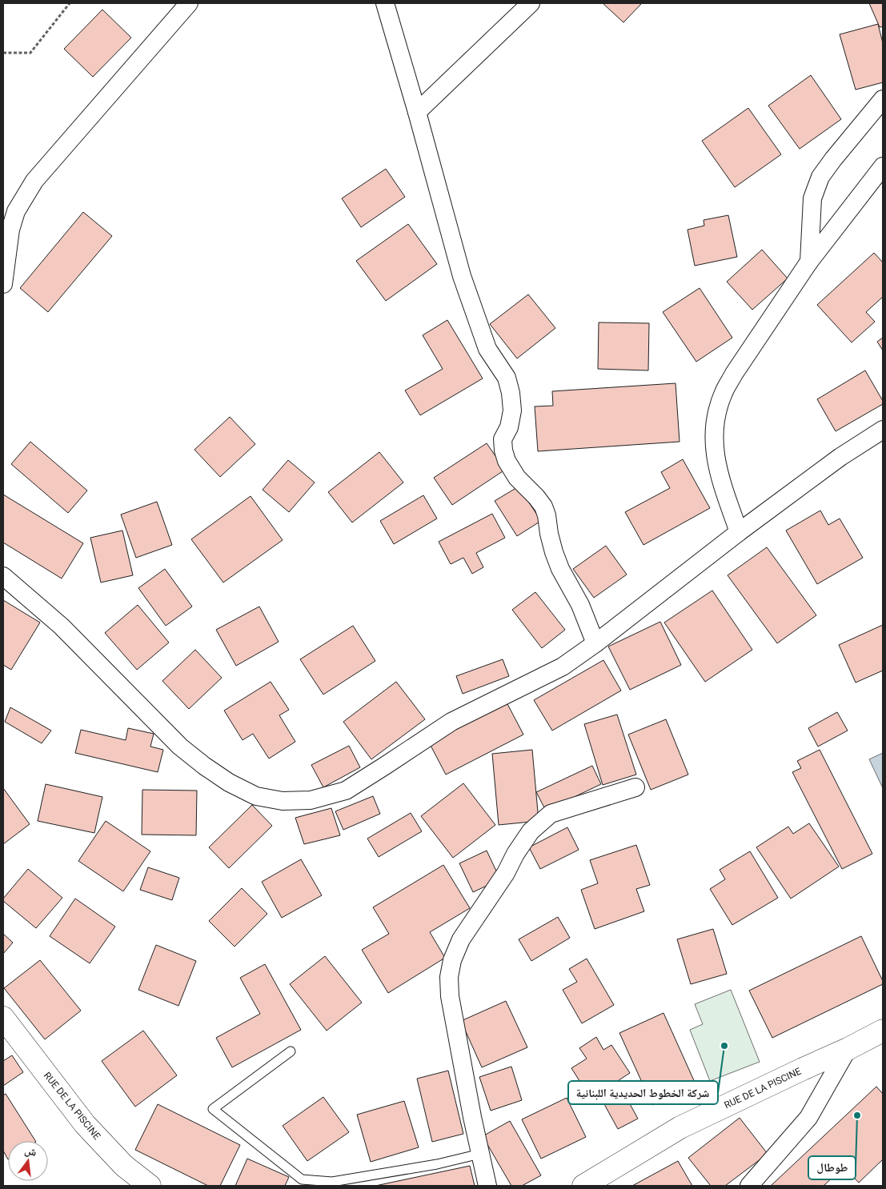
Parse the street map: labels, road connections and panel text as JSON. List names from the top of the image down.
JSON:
{
  "streets": {
    "street": ["RUE DE LA PISCINE"]
  },
  "places": ["شركة الخطوط الحديدية اللبنانية", "طوطال"],
  "north": "top"
}
